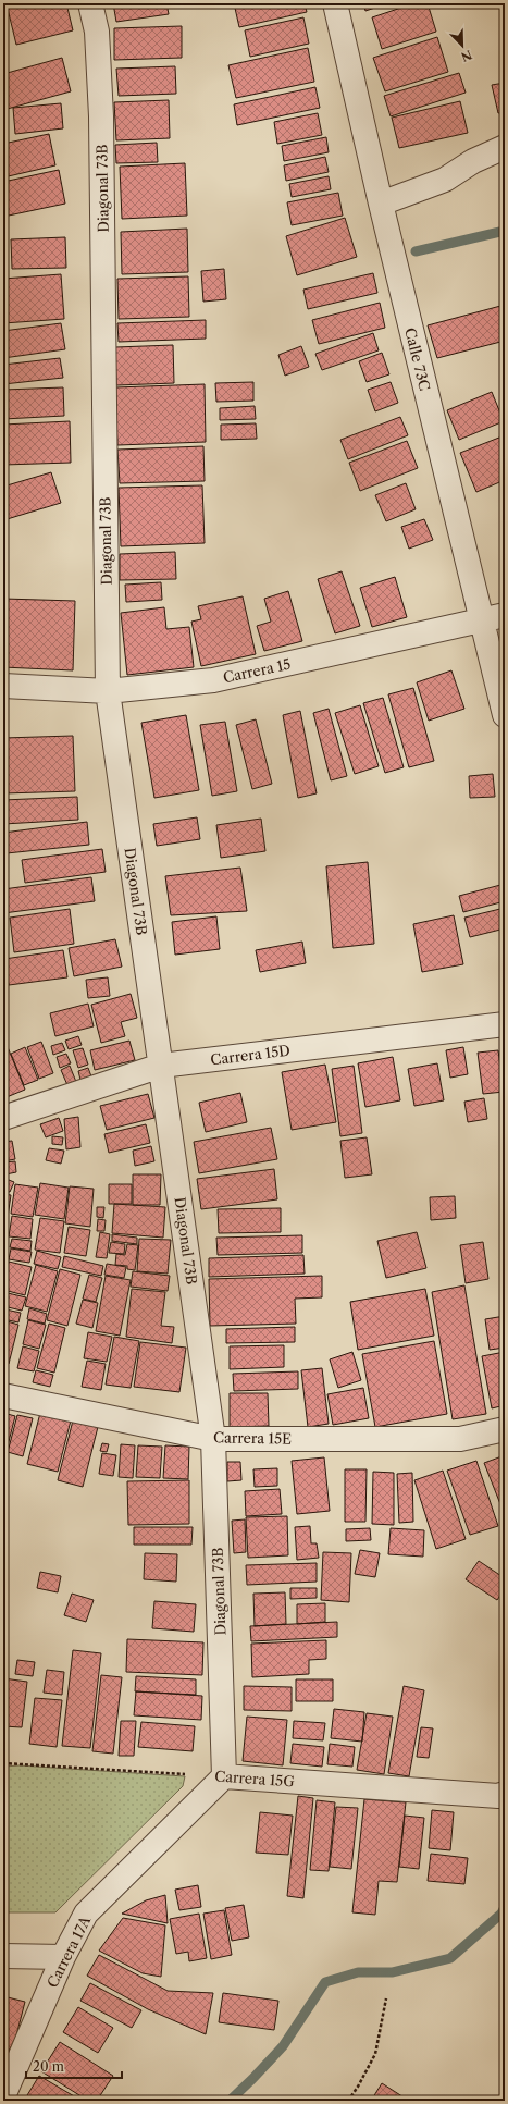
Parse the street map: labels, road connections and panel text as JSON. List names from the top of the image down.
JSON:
{
  "streets": {
    "street": [
      "Diagonal 73B",
      "Calle 73C",
      "Carrera 15",
      "Carrera 15D",
      "Carrera 15E",
      "Carrera 15G",
      "Carrera 17A"
    ]
  },
  "crossings": [
    ["Diagonal 73B", "Carrera 15"],
    ["Diagonal 73B", "Carrera 15D"],
    ["Diagonal 73B", "Carrera 15E"],
    ["Diagonal 73B", "Carrera 15G"],
    ["Diagonal 73B", "Carrera 17A"],
    ["Calle 73C", "Carrera 15"],
    ["Carrera 15G", "Carrera 17A"]
  ],
  "scale_bar": "20 m",
  "north": "bottom right"
}
